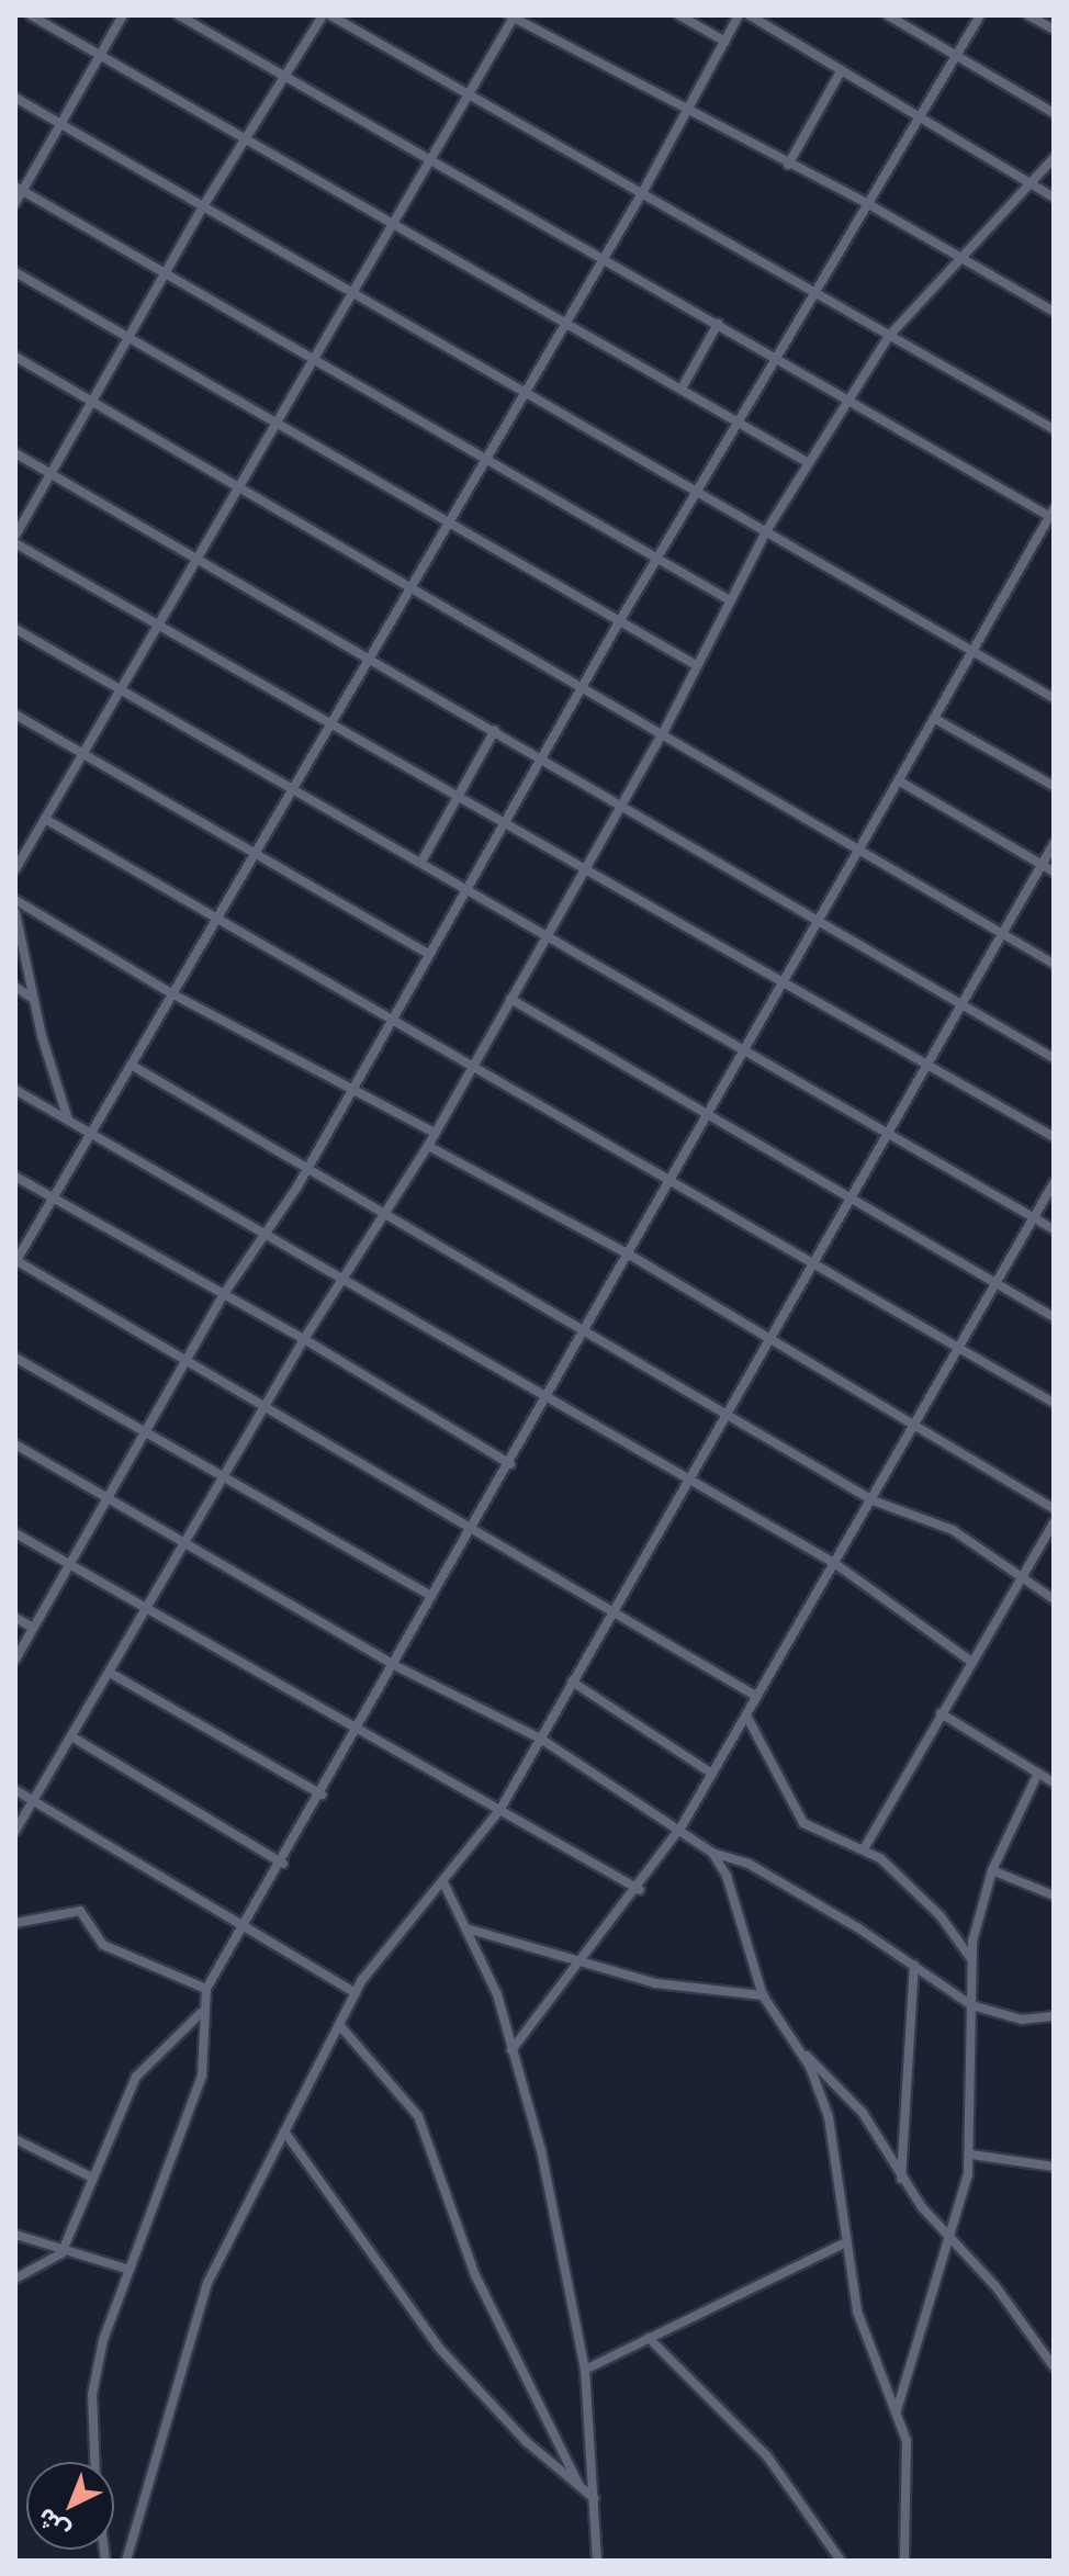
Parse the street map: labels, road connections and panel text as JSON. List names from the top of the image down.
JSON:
{
  "north": "bottom left"
}
